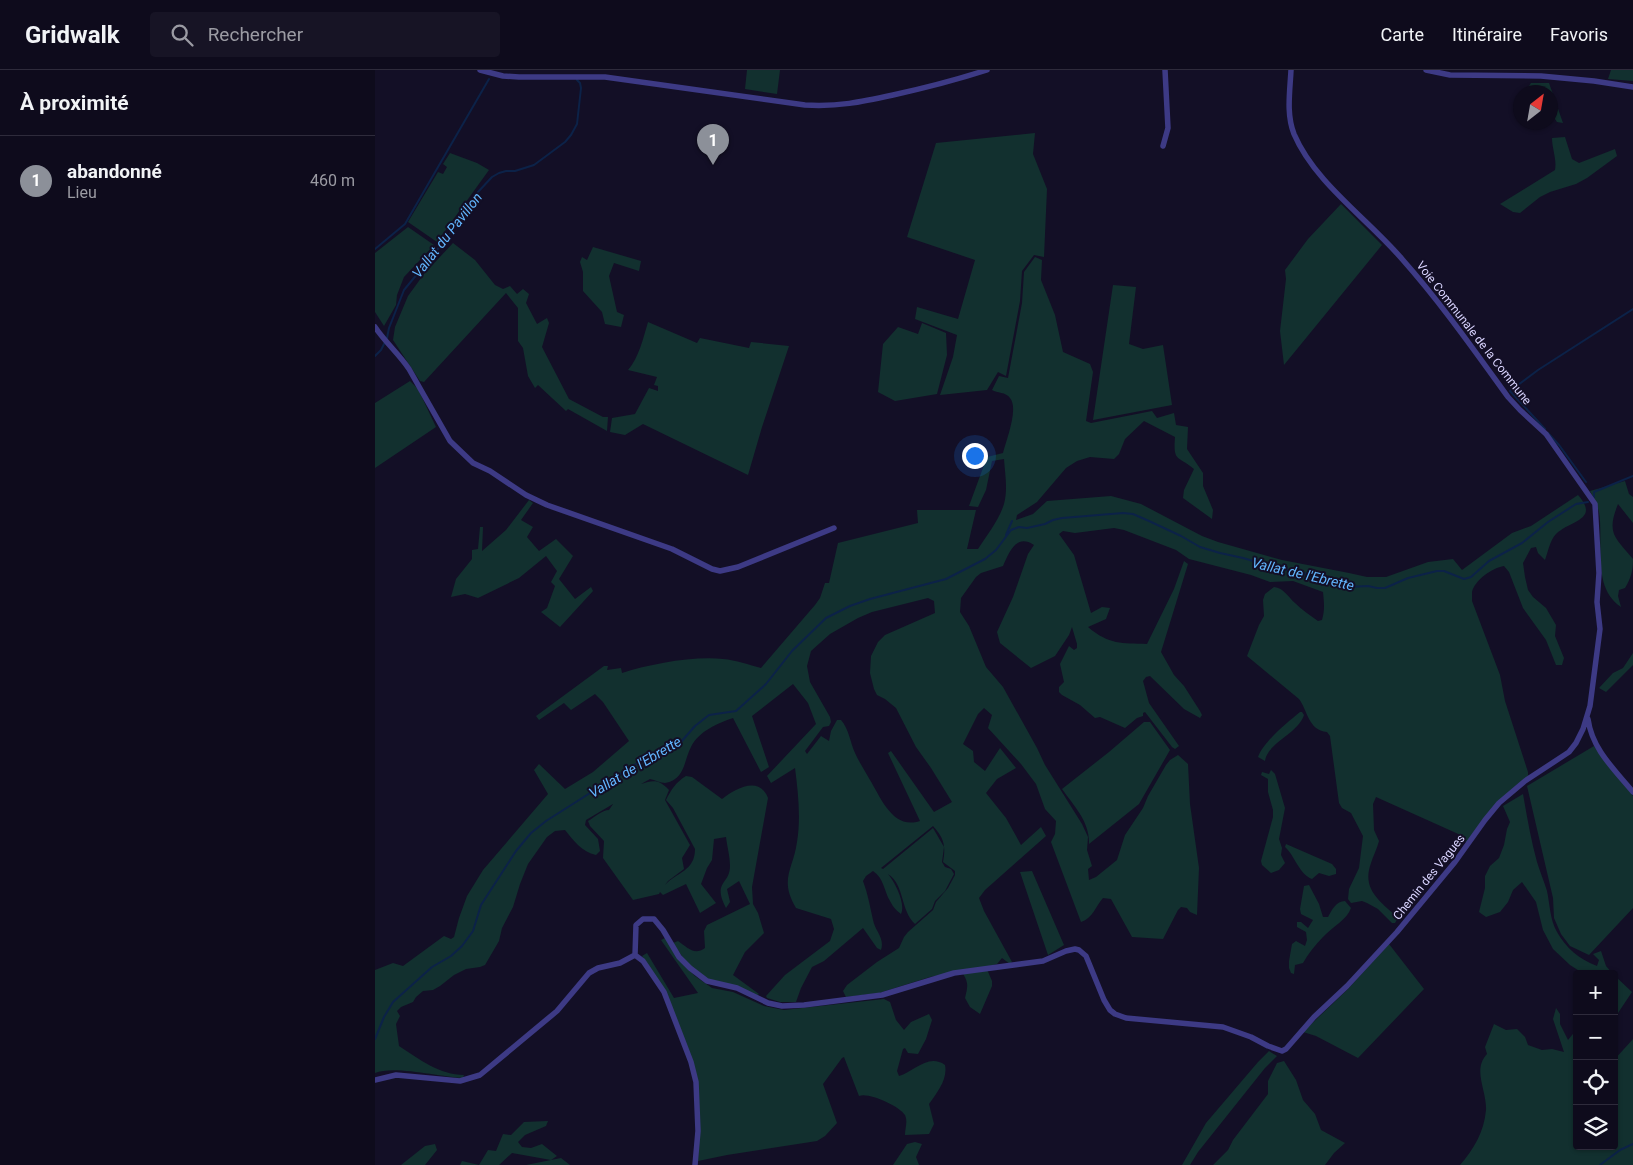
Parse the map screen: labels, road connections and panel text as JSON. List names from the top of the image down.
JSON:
{
  "streets": {
    "street": ["Voie Communale de la Commune", "Chemin des Vagues"]
  },
  "crossings": [
    ["Voie Communale de la Commune", "Chemin des Vagues"]
  ],
  "water": ["Vallat du Pavillon", "Vallat de l'Ebrette"],
  "north": "top right",
  "page": {
    "header": "Gridwalk",
    "search": "Rechercher",
    "nav": ["Carte", "Itinéraire", "Favoris"],
    "heading": "À proximité",
    "pins": "1",
    "list": [
      {
        "mark": "1",
        "name": "abandonné",
        "note": "Lieu",
        "value": "460 m"
      }
    ],
    "map_buttons": ["+", "−"]
  }
}
